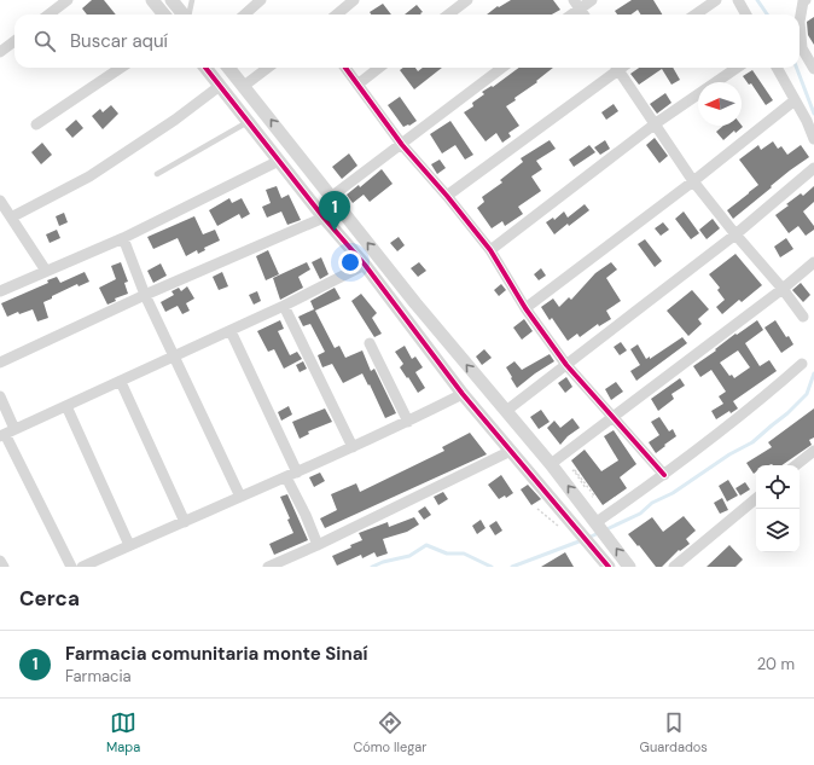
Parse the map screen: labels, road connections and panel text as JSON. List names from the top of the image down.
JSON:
{
  "north": "left",
  "page": {
    "search": "Buscar aquí",
    "pins": "1",
    "heading": "Cerca",
    "list": [
      {
        "mark": "1",
        "name": "Farmacia comunitaria monte Sinaí",
        "note": "Farmacia",
        "value": "20 m"
      }
    ],
    "nav": ["Mapa", "Cómo llegar", "Guardados"]
  }
}
